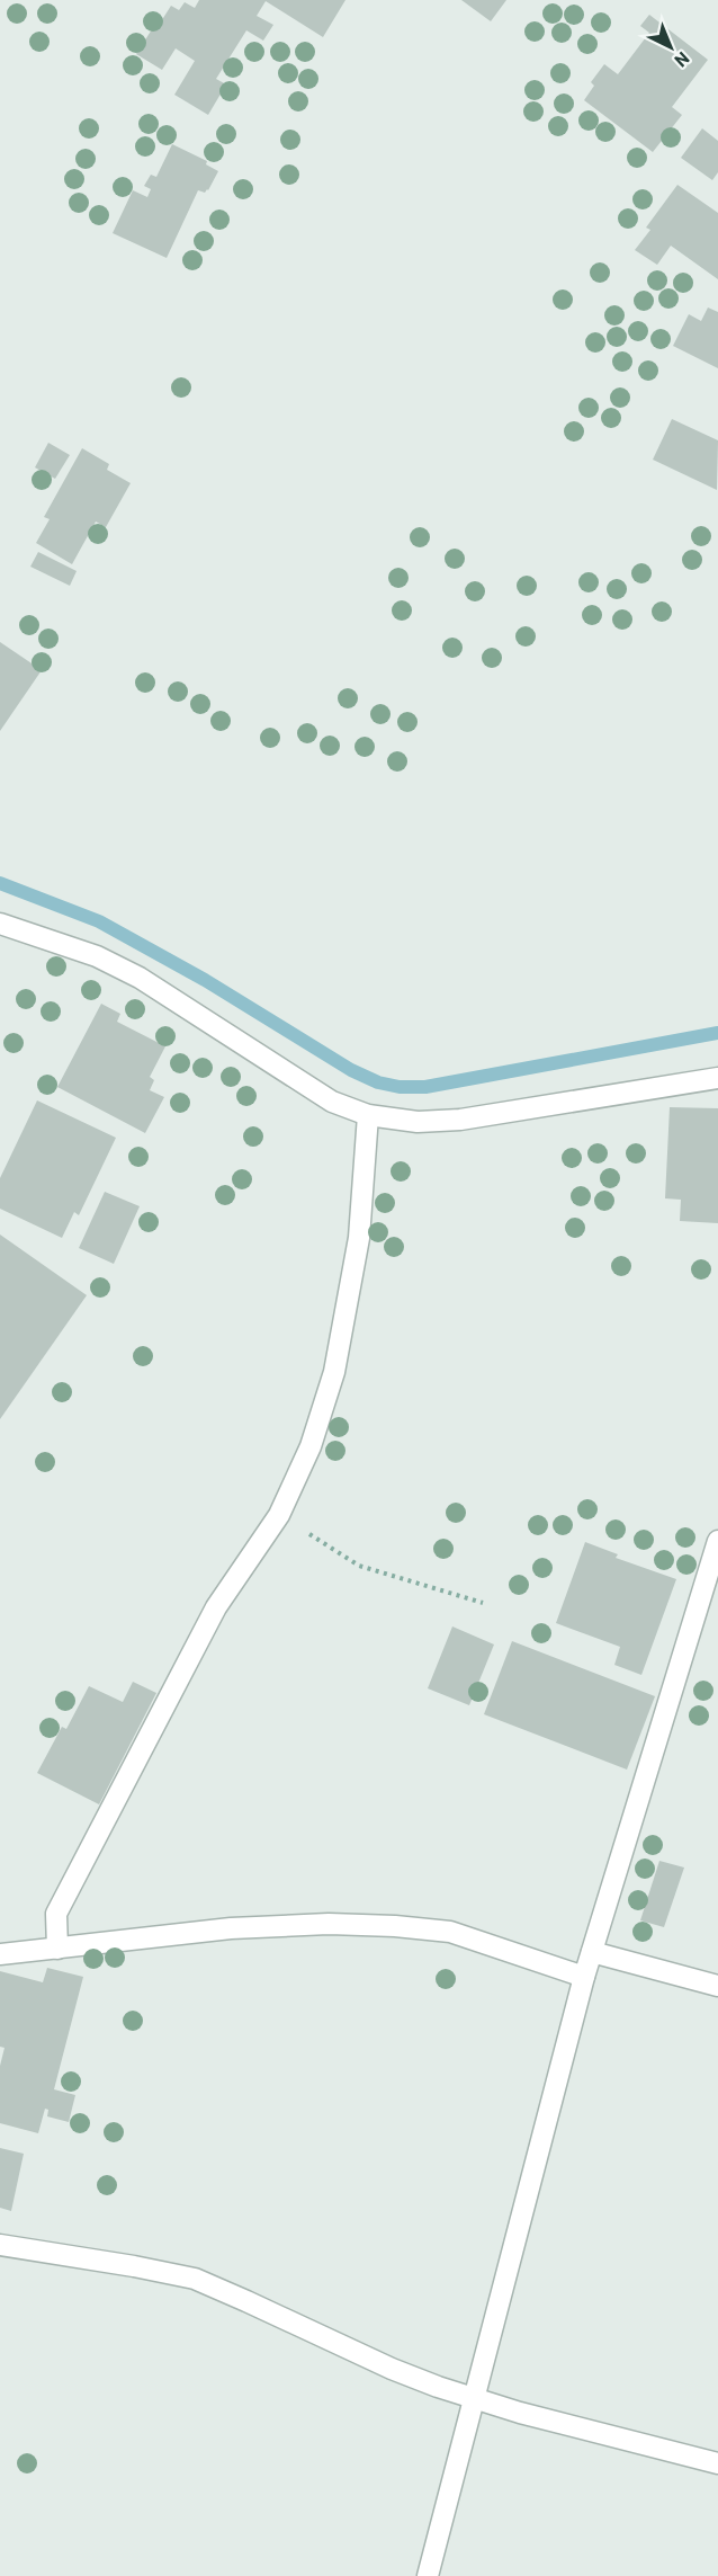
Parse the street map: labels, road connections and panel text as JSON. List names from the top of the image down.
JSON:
{
  "north": "bottom right"
}
